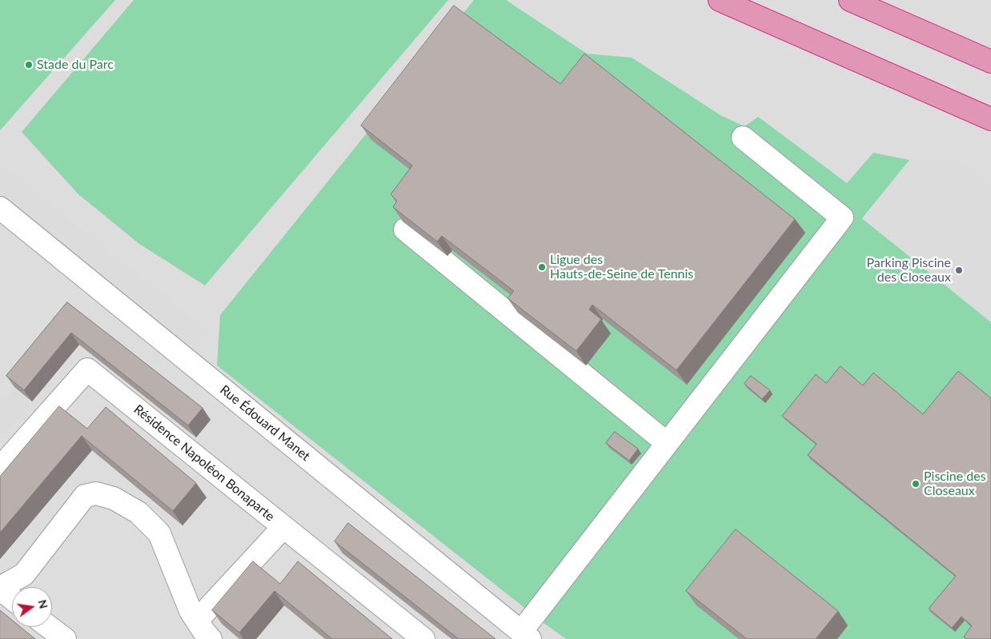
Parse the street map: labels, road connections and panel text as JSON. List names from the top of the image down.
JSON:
{
  "streets": {
    "street": ["Rue Édouard Manet", "Résidence Napoléon Bonaparte"]
  },
  "places": [
    "Stade du Parc",
    "Ligue des Hauts-de-Seine de Tennis",
    "Parking Piscine des Closeaux",
    "Piscine des Closeaux"
  ],
  "north": "right"
}
